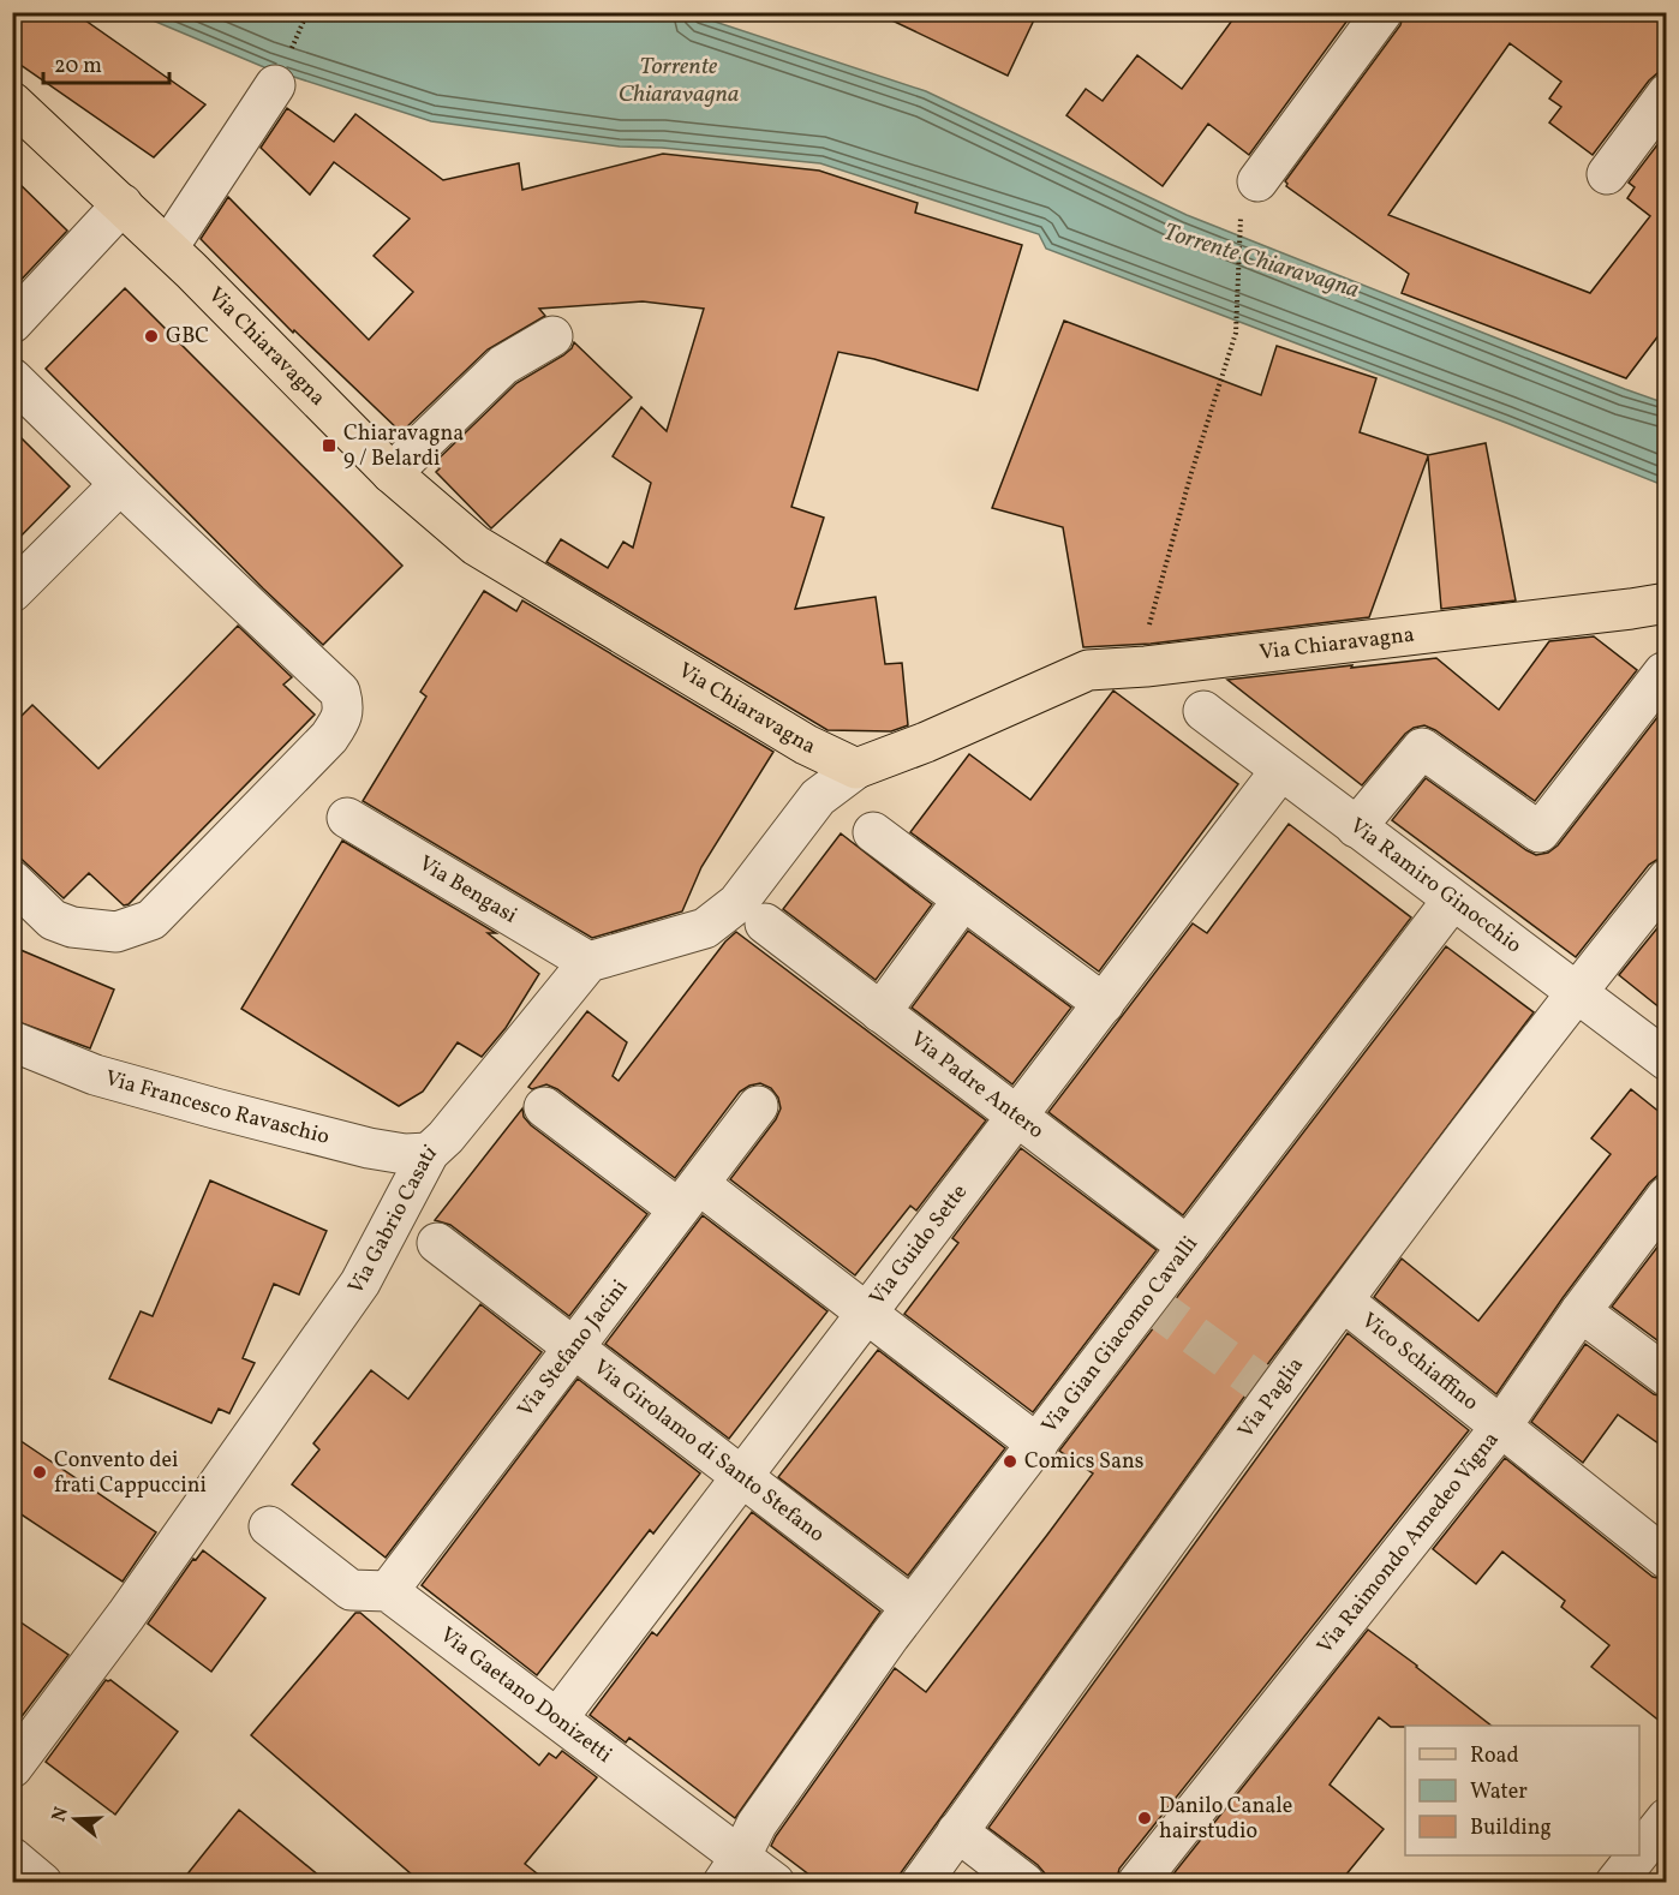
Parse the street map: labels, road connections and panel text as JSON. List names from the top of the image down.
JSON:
{
  "streets": {
    "main road": ["Via Chiaravagna"],
    "street": [
      "Via Ramiro Ginocchio",
      "Via Bengasi",
      "Via Padre Antero",
      "Via Francesco Ravaschio",
      "Via Gabrio Casati",
      "Via Guido Sette",
      "Via Gian Giacomo Cavalli",
      "Via Stefano Jacini",
      "Vico Schiaffino",
      "Via Paglia",
      "Via Girolamo di Santo Stefano",
      "Via Raimondo Amedeo Vigna",
      "Via Gaetano Donizetti"
    ]
  },
  "crossings": [
    ["Via Ramiro Ginocchio", "Via Guido Sette"],
    ["Via Ramiro Ginocchio", "Via Gian Giacomo Cavalli"],
    ["Via Ramiro Ginocchio", "Via Paglia"],
    ["Via Bengasi", "Via Gabrio Casati"],
    ["Via Padre Antero", "Via Guido Sette"],
    ["Via Padre Antero", "Via Gian Giacomo Cavalli"],
    ["Via Francesco Ravaschio", "Via Gabrio Casati"],
    ["Via Guido Sette", "Via Girolamo di Santo Stefano"],
    ["Via Guido Sette", "Via Gaetano Donizetti"],
    ["Via Gian Giacomo Cavalli", "Via Girolamo di Santo Stefano"],
    ["Via Gian Giacomo Cavalli", "Via Gaetano Donizetti"],
    ["Via Stefano Jacini", "Via Girolamo di Santo Stefano"],
    ["Via Stefano Jacini", "Via Gaetano Donizetti"],
    ["Vico Schiaffino", "Via Paglia"],
    ["Vico Schiaffino", "Via Raimondo Amedeo Vigna"]
  ],
  "water": ["Torrente Chiaravagna"],
  "places": {
    "other": [
      "GBC",
      "Comics Sans",
      "Convento dei frati Cappuccini",
      "Danilo Canale hairstudio"
    ],
    "transit": ["Chiaravagna 9 / Belardi"]
  },
  "legend": ["Road", "Water", "Building"],
  "scale_bar": "20 m",
  "north": "left"
}
